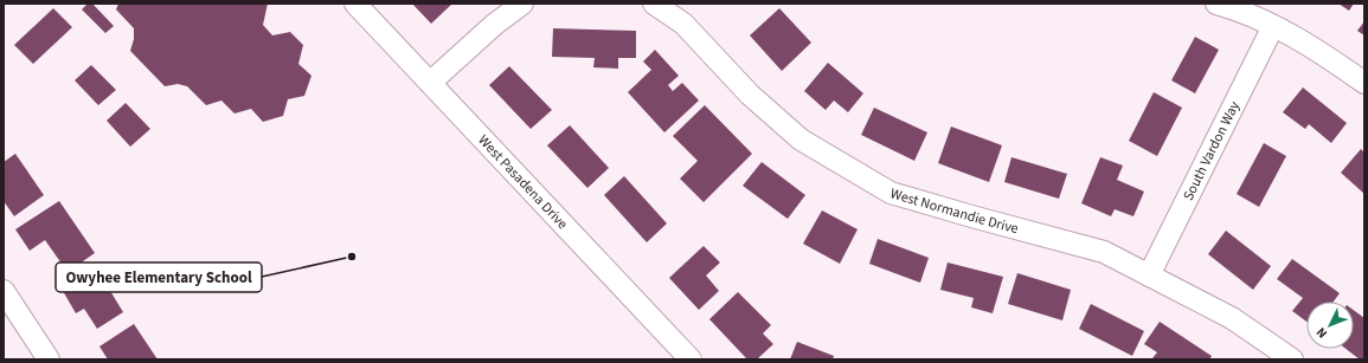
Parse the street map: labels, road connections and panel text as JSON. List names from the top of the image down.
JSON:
{
  "streets": {
    "street": ["South Vardon Way", "West Pasadena Drive", "West Normandie Drive"]
  },
  "crossings": [
    ["South Vardon Way", "West Normandie Drive"]
  ],
  "places": ["Owyhee Elementary School"],
  "north": "bottom left"
}
